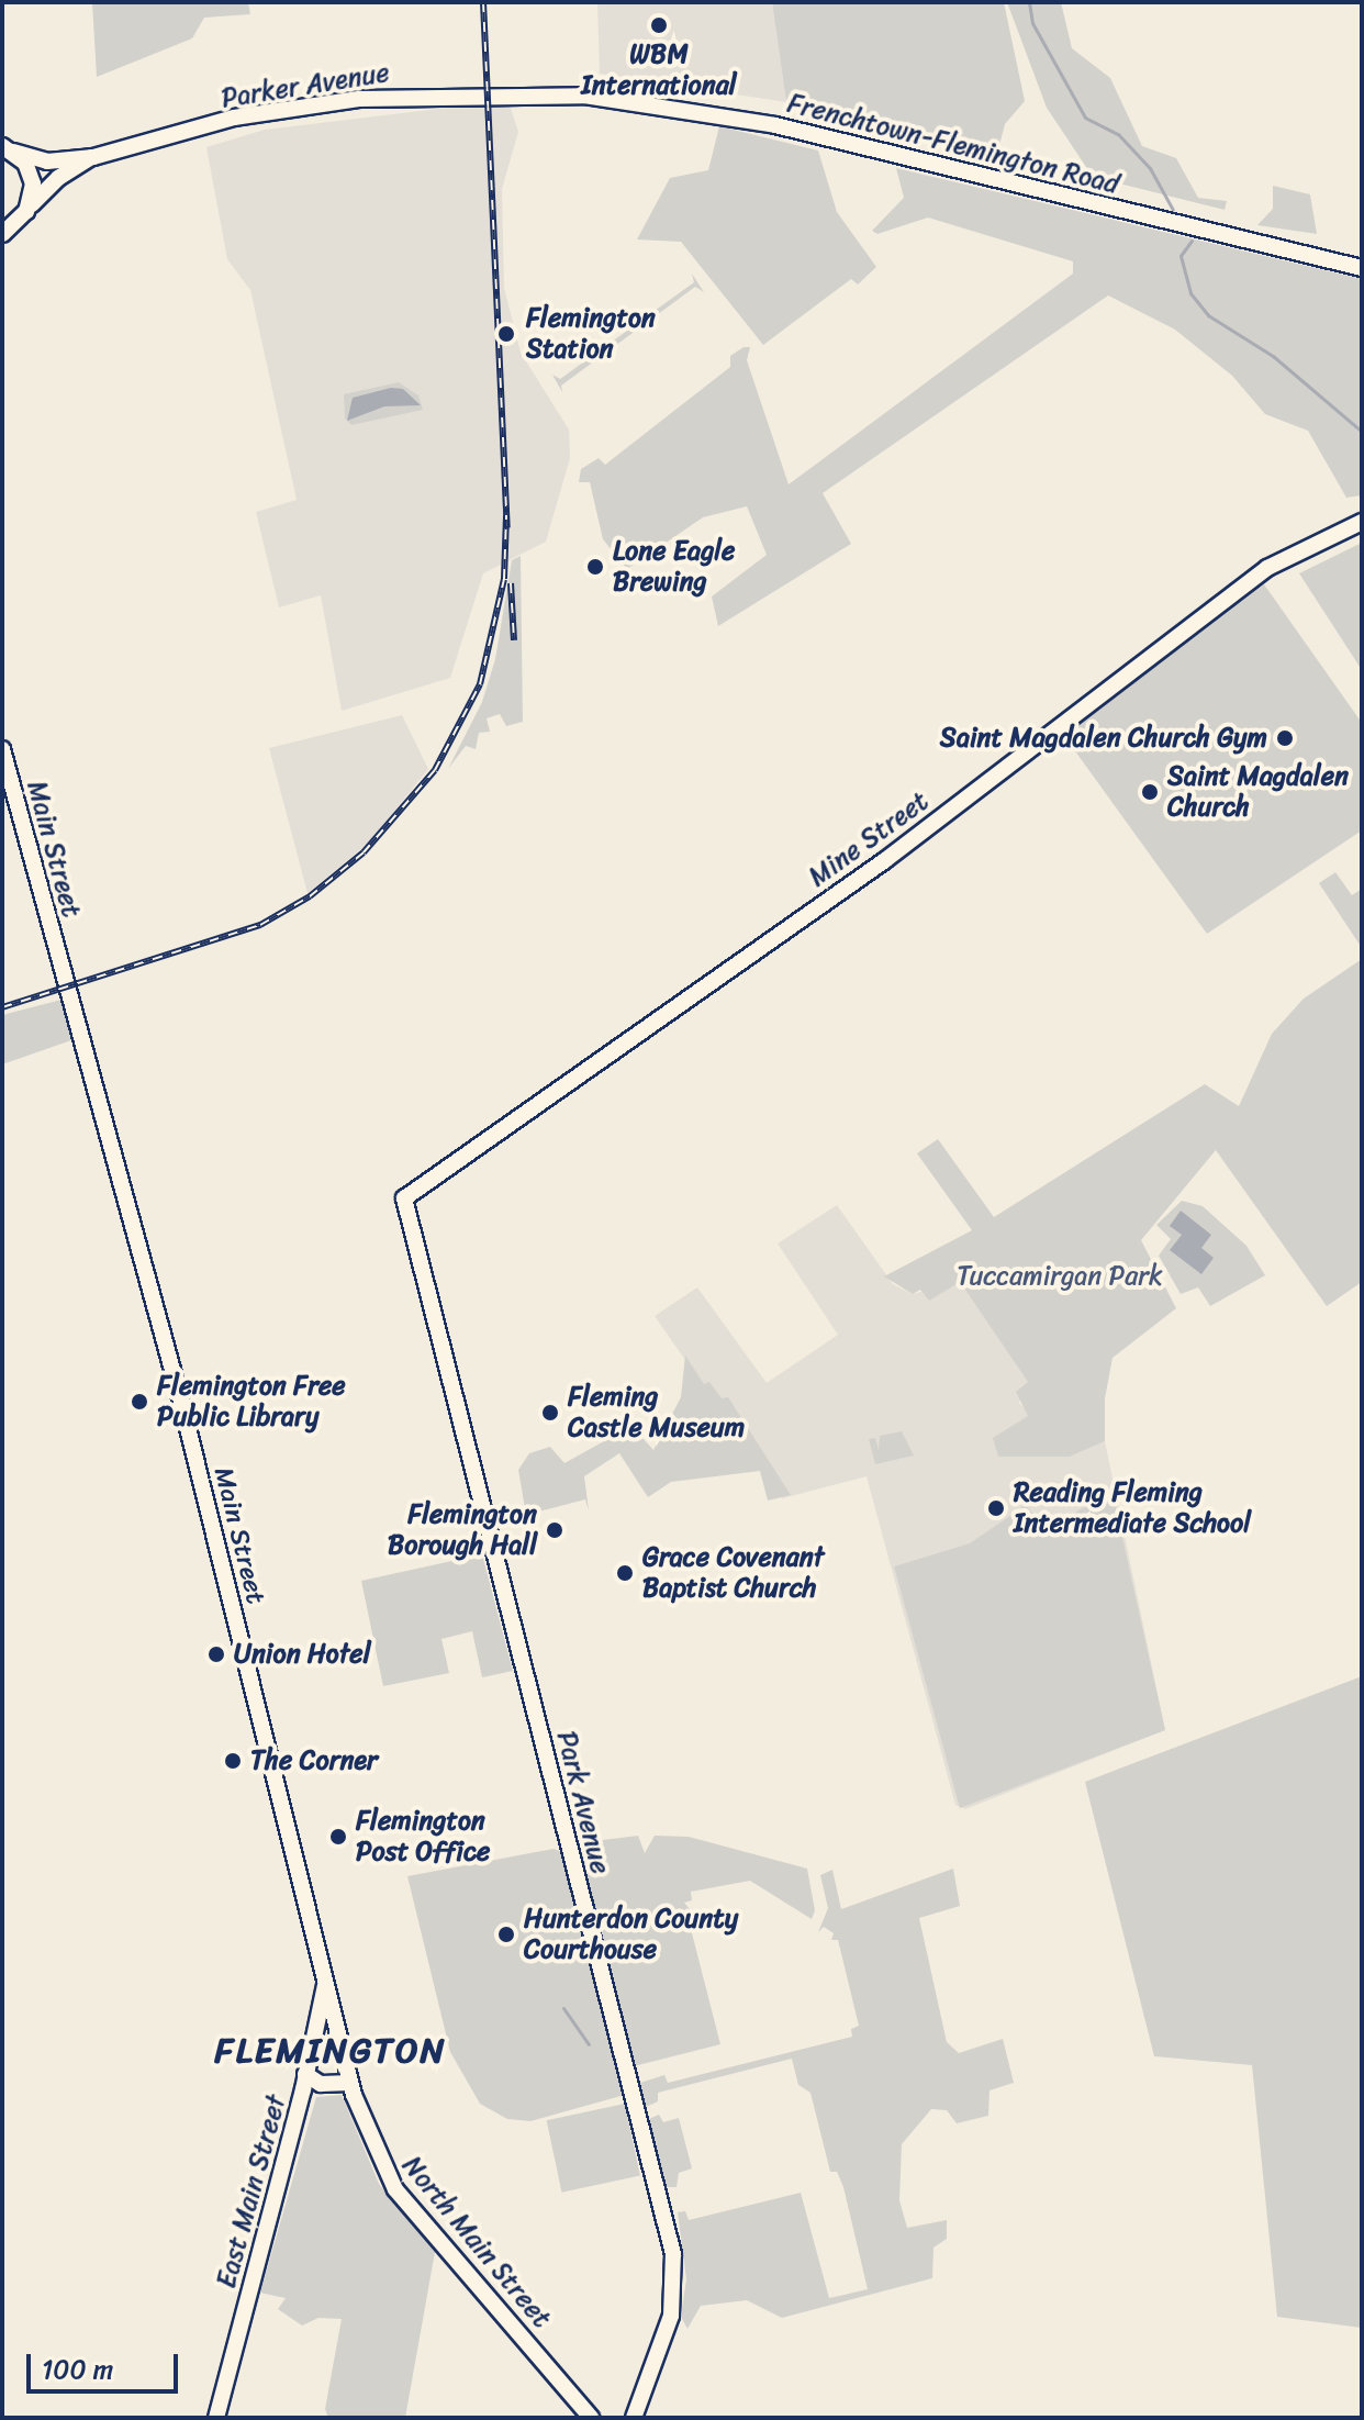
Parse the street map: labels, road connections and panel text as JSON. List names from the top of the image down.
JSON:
{
  "streets": {
    "street": [
      "Parker Avenue",
      "Frenchtown-Flemington Road",
      "Mine Street",
      "Main Street",
      "Park Avenue",
      "East Main Street",
      "North Main Street"
    ]
  },
  "crossings": [
    ["Parker Avenue", "Frenchtown-Flemington Road"],
    ["Mine Street", "Park Avenue"],
    ["Main Street", "East Main Street"],
    ["Main Street", "North Main Street"]
  ],
  "districts": ["FLEMINGTON"],
  "parks": ["Tuccamirgan Park"],
  "places": [
    "WBM International",
    "Flemington Station",
    "Lone Eagle Brewing",
    "Saint Magdalen Church Gym",
    "Saint Magdalen Church",
    "Flemington Free Public Library",
    "Fleming Castle Museum",
    "Reading Fleming Intermediate School",
    "Flemington Borough Hall",
    "Grace Covenant Baptist Church",
    "Union Hotel",
    "The Corner",
    "Flemington Post Office",
    "Hunterdon County Courthouse"
  ],
  "scale_bar": "100 m"
}
